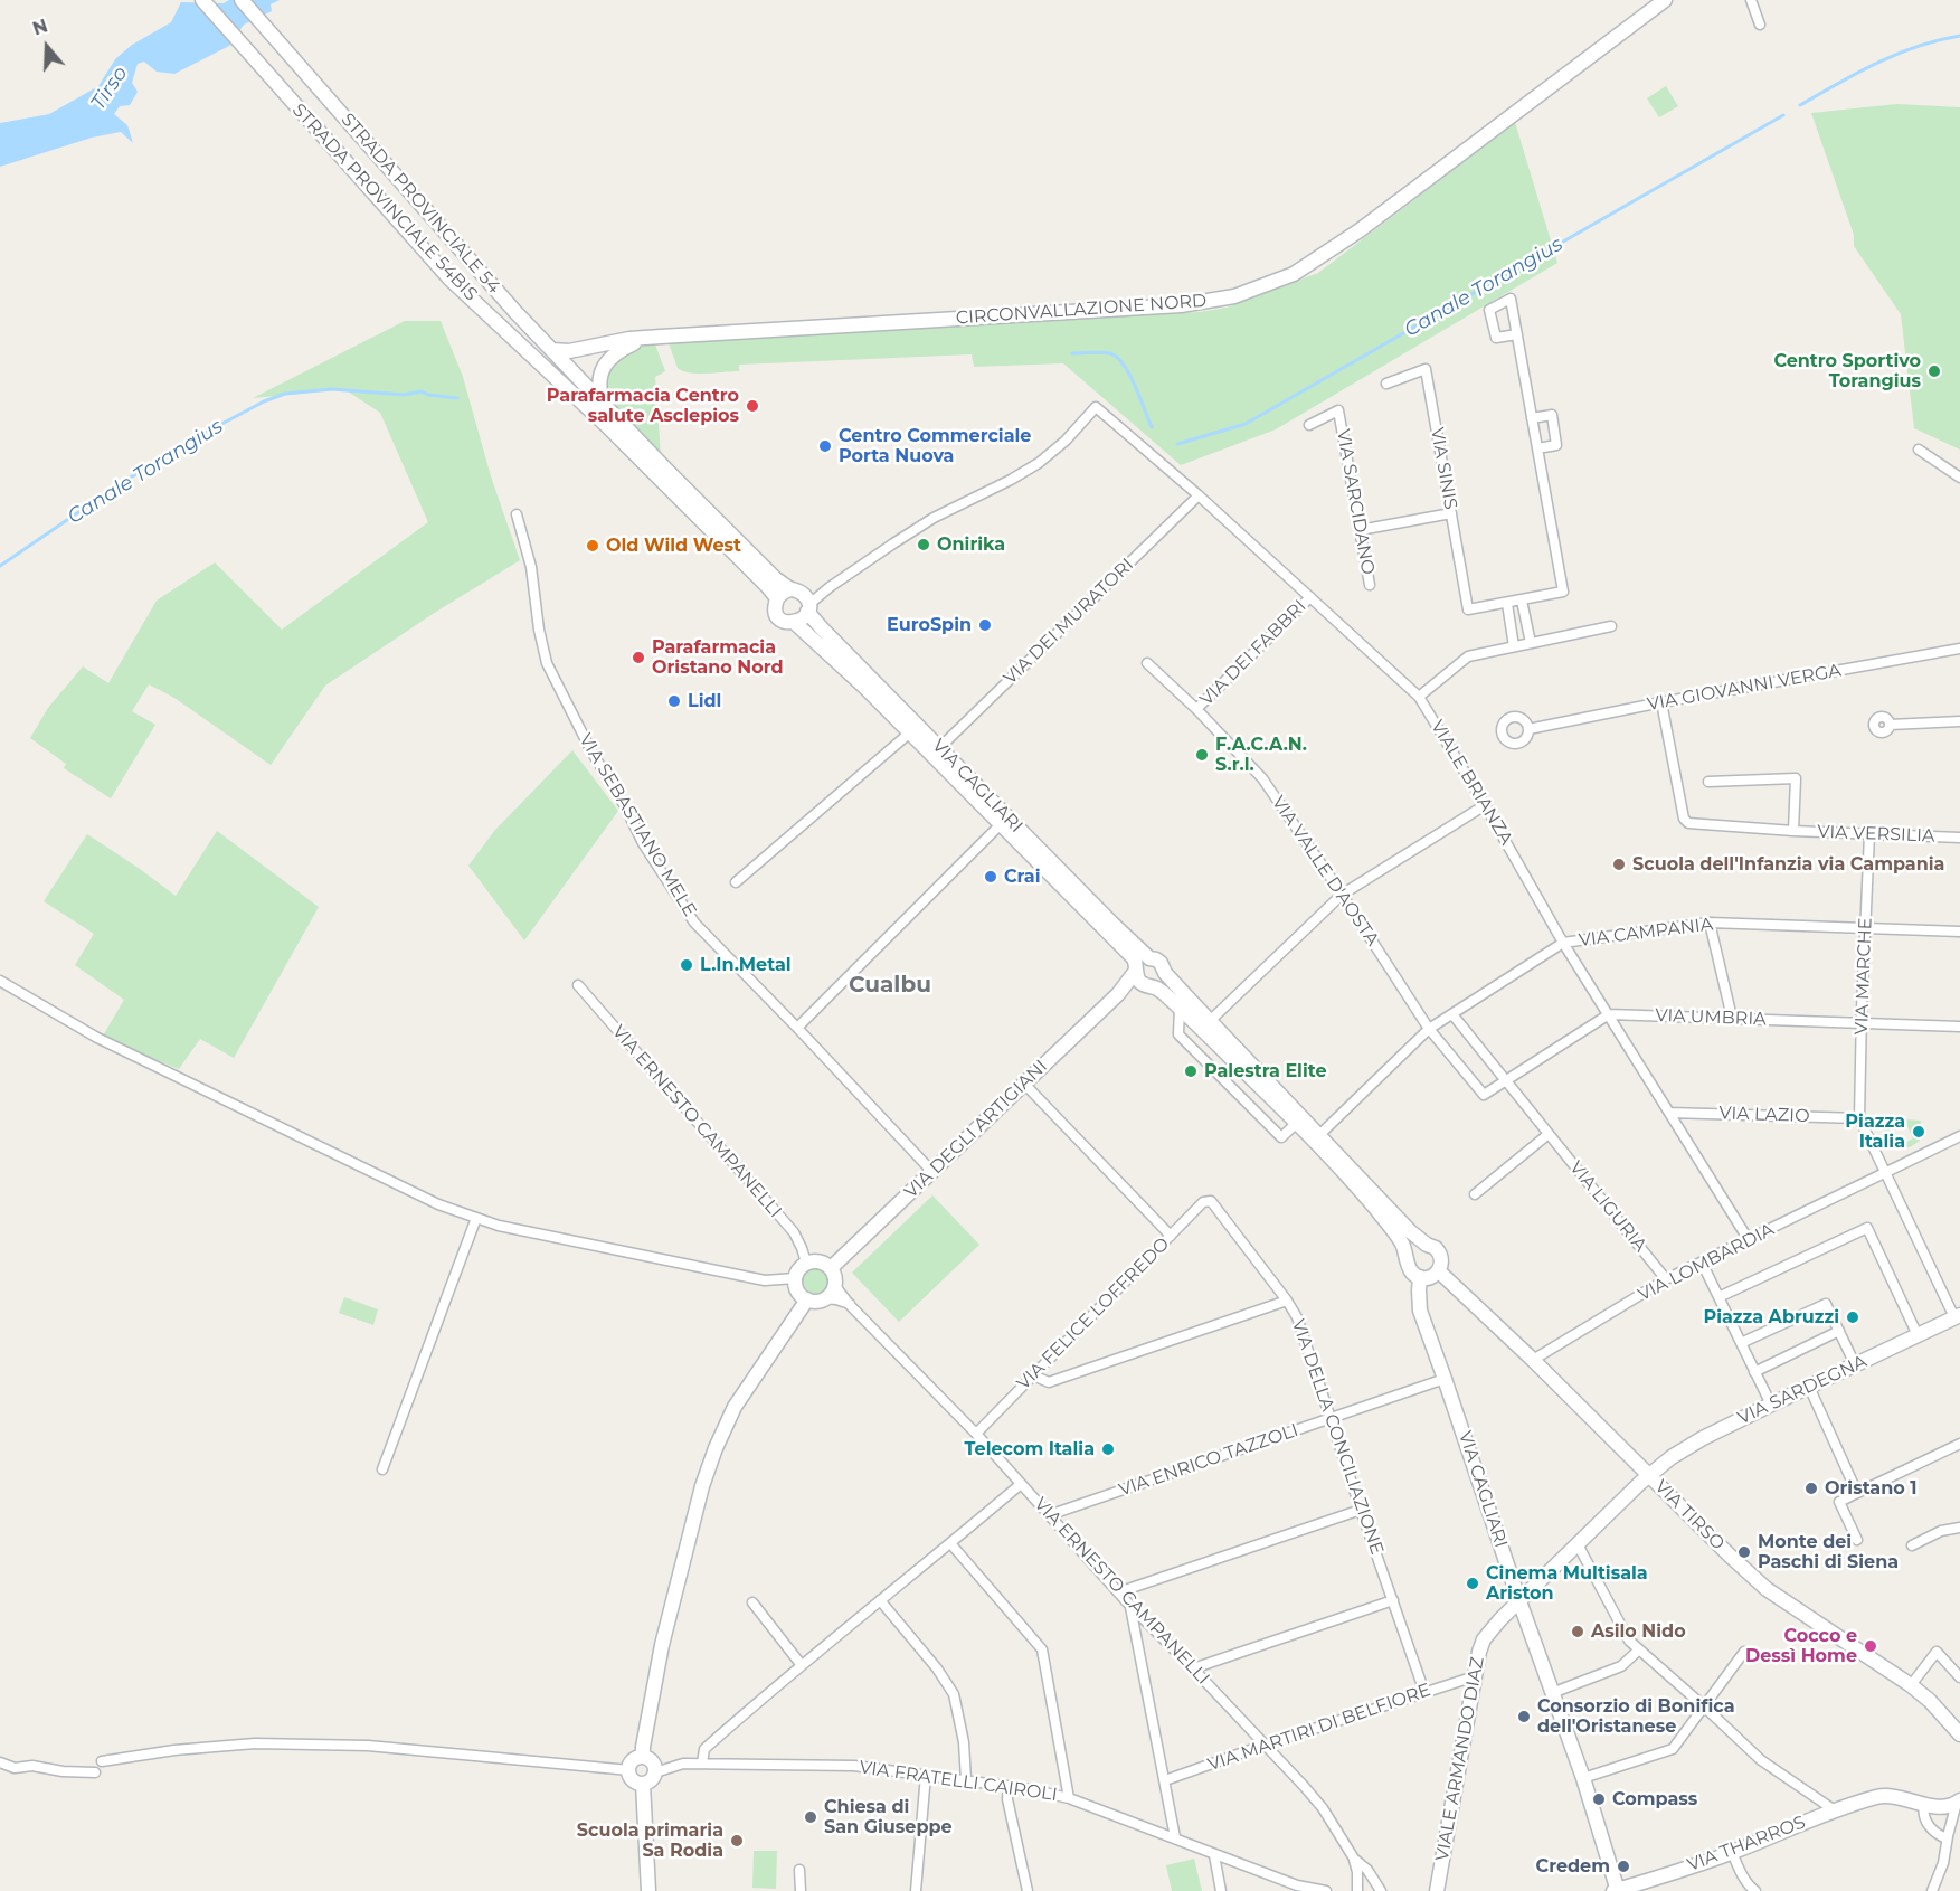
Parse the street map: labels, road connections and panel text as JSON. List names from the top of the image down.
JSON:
{
  "streets": {
    "main road": [
      "STRADA PROVINCIALE 54BIS",
      "STRADA PROVINCIALE 54",
      "CIRCONVALLAZIONE NORD",
      "VIA CAGLIARI",
      "VIA ERNESTO CAMPANELLI",
      "VIA DEGLI ARTIGIANI",
      "VIA SARDEGNA",
      "VIA TIRSO",
      "VIALE ARMANDO DIAZ",
      "VIA THARROS"
    ],
    "street": [
      "VIA SINIS",
      "VIA SARCIDANO",
      "VIA DEI MURATORI",
      "VIA DEI FABBRI",
      "VIA GIOVANNI VERGA",
      "VIALE BRIANZA",
      "VIA SEBASTIANO MELE",
      "VIA VERSILIA",
      "VIA VALLE D'AOSTA",
      "VIA CAMPANIA",
      "VIA MARCHE",
      "VIA UMBRIA",
      "VIA LAZIO",
      "VIA LIGURIA",
      "VIA LOMBARDIA",
      "VIA FELICE LOFFREDO",
      "VIA DELLA CONCILIAZIONE",
      "VIA ENRICO TAZZOLI",
      "VIA MARTIRI DI BELFIORE",
      "VIA FRATELLI CAIROLI"
    ]
  },
  "crossings": [
    ["STRADA PROVINCIALE 54BIS", "STRADA PROVINCIALE 54"],
    ["STRADA PROVINCIALE 54BIS", "CIRCONVALLAZIONE NORD"],
    ["STRADA PROVINCIALE 54BIS", "VIA CAGLIARI"],
    ["STRADA PROVINCIALE 54", "CIRCONVALLAZIONE NORD"],
    ["STRADA PROVINCIALE 54", "VIA CAGLIARI"],
    ["CIRCONVALLAZIONE NORD", "VIA CAGLIARI"],
    ["VIA DEI MURATORI", "VIALE BRIANZA"],
    ["VIA DEI MURATORI", "VIA CAGLIARI"],
    ["VIA DEI FABBRI", "VIALE BRIANZA"],
    ["VIA DEI FABBRI", "VIA VALLE D'AOSTA"],
    ["VIA GIOVANNI VERGA", "VIA VERSILIA"],
    ["VIALE BRIANZA", "VIA CAMPANIA"],
    ["VIALE BRIANZA", "VIA UMBRIA"],
    ["VIALE BRIANZA", "VIA LAZIO"],
    ["VIALE BRIANZA", "VIA LOMBARDIA"],
    ["VIA CAGLIARI", "VIA CAMPANIA"],
    ["VIA CAGLIARI", "VIA DEGLI ARTIGIANI"],
    ["VIA CAGLIARI", "VIA ENRICO TAZZOLI"],
    ["VIA CAGLIARI", "VIA TIRSO"],
    ["VIA CAGLIARI", "VIALE ARMANDO DIAZ"],
    ["VIA CAGLIARI", "VIA THARROS"],
    ["VIA SEBASTIANO MELE", "VIA DEGLI ARTIGIANI"],
    ["VIA VERSILIA", "VIA MARCHE"],
    ["VIA VALLE D'AOSTA", "VIA CAMPANIA"],
    ["VIA VALLE D'AOSTA", "VIA LIGURIA"],
    ["VIA CAMPANIA", "VIA MARCHE"],
    ["VIA CAMPANIA", "VIA LIGURIA"],
    ["VIA MARCHE", "VIA UMBRIA"],
    ["VIA MARCHE", "VIA LAZIO"],
    ["VIA ERNESTO CAMPANELLI", "VIA DEGLI ARTIGIANI"],
    ["VIA ERNESTO CAMPANELLI", "VIA FELICE LOFFREDO"],
    ["VIA ERNESTO CAMPANELLI", "VIA ENRICO TAZZOLI"],
    ["VIA ERNESTO CAMPANELLI", "VIA MARTIRI DI BELFIORE"],
    ["VIA LIGURIA", "VIA LOMBARDIA"],
    ["VIA LOMBARDIA", "VIA TIRSO"],
    ["VIA FELICE LOFFREDO", "VIA DELLA CONCILIAZIONE"],
    ["VIA SARDEGNA", "VIA TIRSO"],
    ["VIA SARDEGNA", "VIALE ARMANDO DIAZ"],
    ["VIA DELLA CONCILIAZIONE", "VIA ENRICO TAZZOLI"],
    ["VIA DELLA CONCILIAZIONE", "VIA MARTIRI DI BELFIORE"],
    ["VIA MARTIRI DI BELFIORE", "VIALE ARMANDO DIAZ"]
  ],
  "districts": ["Cualbu"],
  "water": ["Tirso", "Canale Torangius"],
  "places": [
    "Centro Sportivo Torangius",
    "Parafarmacia Centro salute Asclepios",
    "Centro Commerciale Porta Nuova",
    "Onirika",
    "Old Wild West",
    "EuroSpin",
    "Parafarmacia Oristano Nord",
    "Lidl",
    "F.A.C.A.N. S.r.l.",
    "Scuola dell'Infanzia via Campania",
    "Crai",
    "L.In.Metal",
    "Palestra Elite",
    "Piazza Italia",
    "Piazza Abruzzi",
    "Telecom Italia",
    "Oristano 1",
    "Monte dei Paschi di Siena",
    "Cinema Multisala Ariston",
    "Asilo Nido",
    "Cocco e Dessì Home",
    "Consorzio di Bonifica dell'Oristanese",
    "Compass",
    "Chiesa di San Giuseppe",
    "Scuola primaria Sa Rodia",
    "Credem"
  ],
  "north": "top"
}
